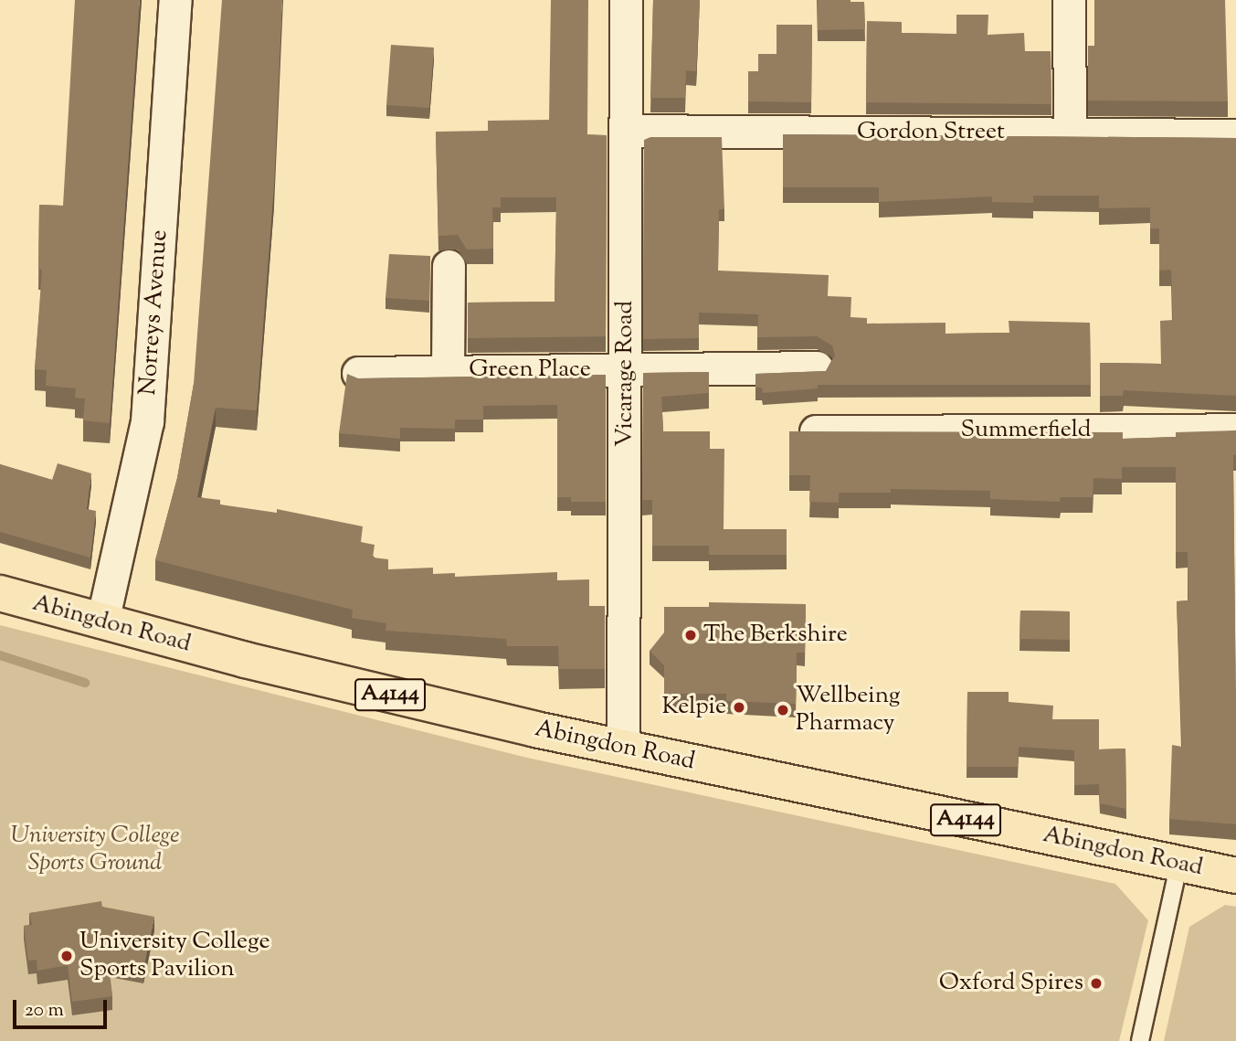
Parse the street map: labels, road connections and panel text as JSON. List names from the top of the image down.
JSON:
{
  "streets": {
    "main road": ["Abingdon Road", "A4144"],
    "street": [
      "Gordon Street",
      "Norreys Avenue",
      "Green Place",
      "Vicarage Road",
      "Summerfield"
    ]
  },
  "crossings": [
    ["Gordon Street", "Vicarage Road"],
    ["Norreys Avenue", "Abingdon Road"],
    ["Green Place", "Vicarage Road"],
    ["Vicarage Road", "Abingdon Road"]
  ],
  "parks": ["University College Sports Ground"],
  "places": [
    "The Berkshire",
    "Kelpie",
    "Wellbeing Pharmacy",
    "University College Sports Pavilion",
    "Oxford Spires"
  ],
  "scale_bar": "20 m"
}
